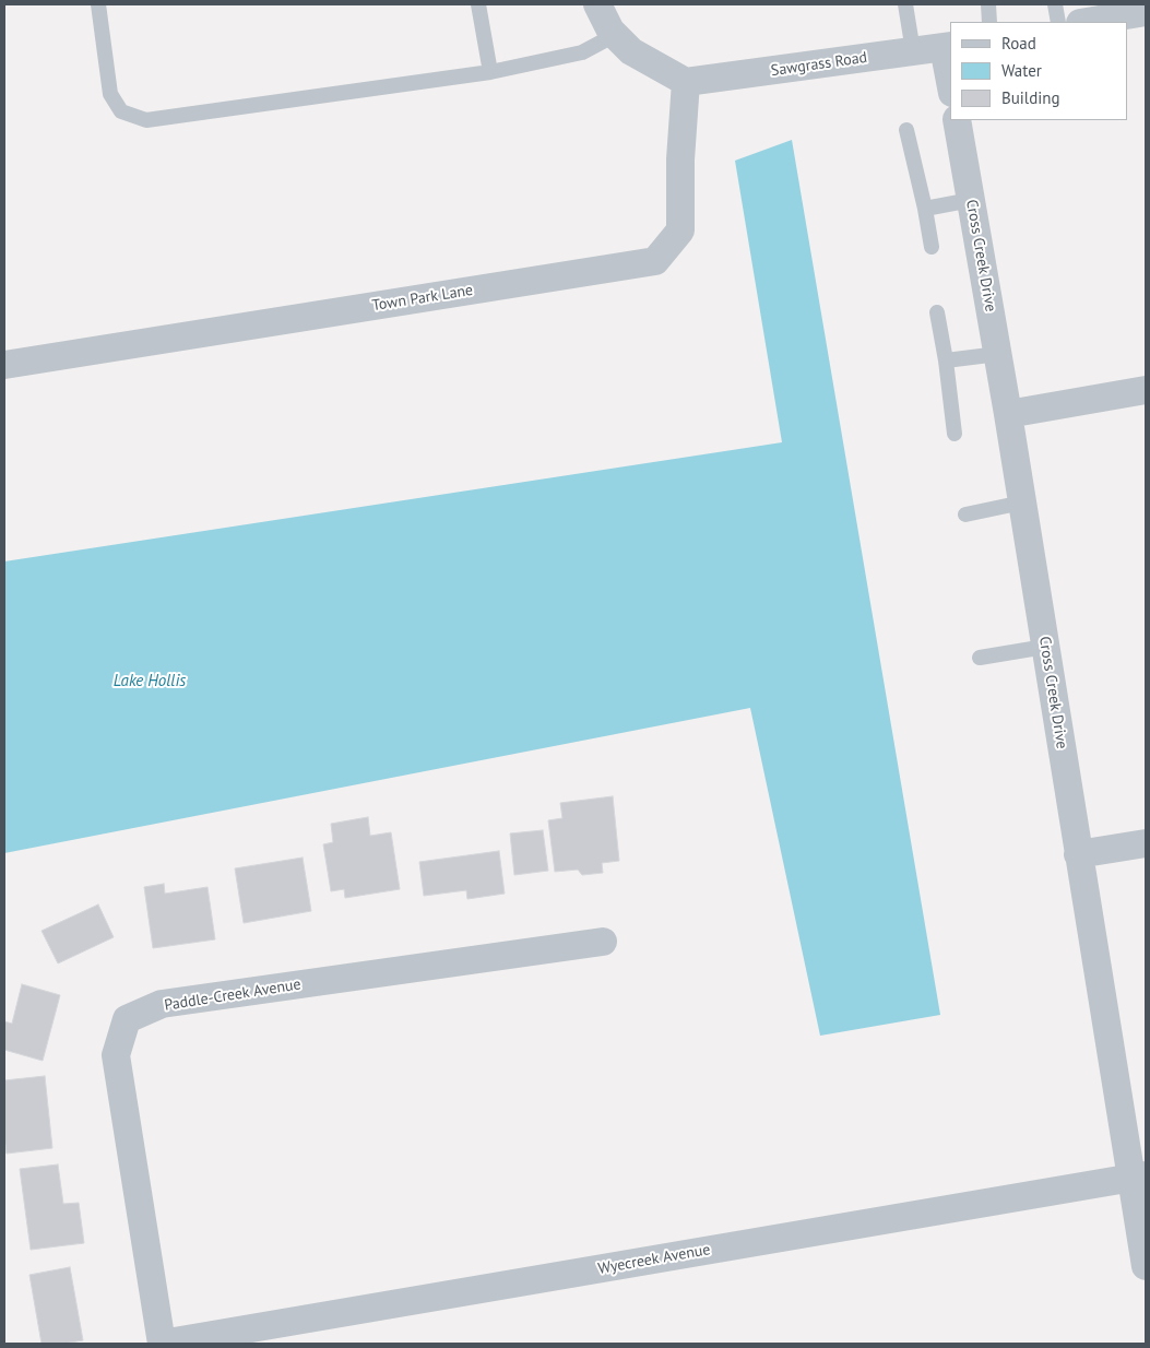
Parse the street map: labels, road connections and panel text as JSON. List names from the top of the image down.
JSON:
{
  "streets": {
    "street": [
      "Sawgrass Road",
      "Cross Creek Drive",
      "Town Park Lane",
      "Paddle-Creek Avenue",
      "Wyecreek Avenue"
    ]
  },
  "crossings": [
    ["Sawgrass Road", "Town Park Lane"],
    ["Cross Creek Drive", "Wyecreek Avenue"],
    ["Paddle-Creek Avenue", "Wyecreek Avenue"]
  ],
  "water": ["Lake Hollis"],
  "legend": ["Road", "Water", "Building"]
}
